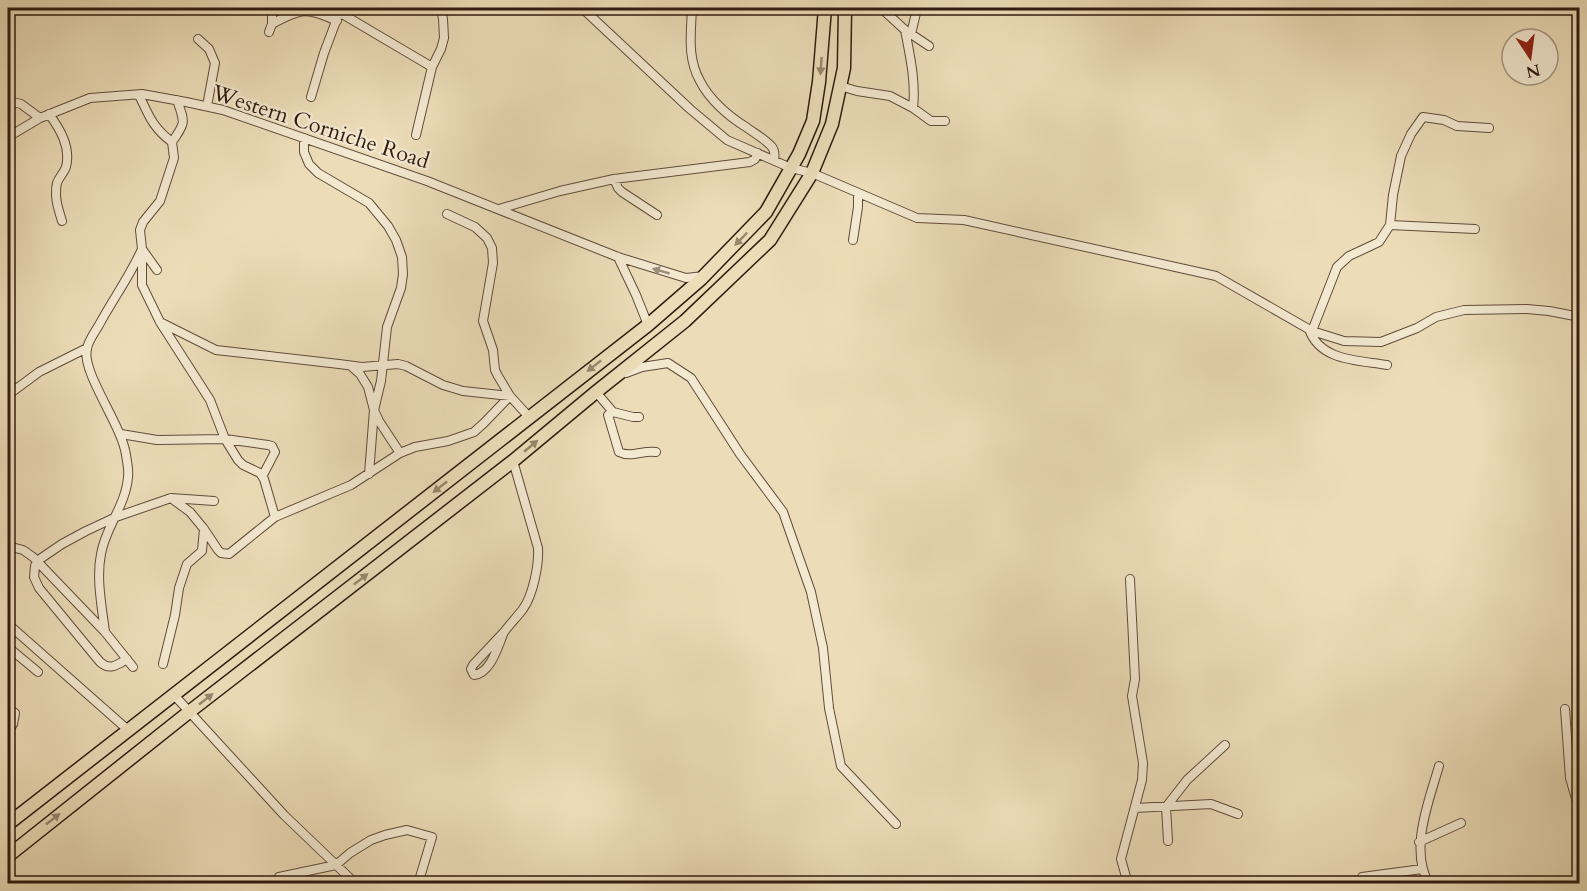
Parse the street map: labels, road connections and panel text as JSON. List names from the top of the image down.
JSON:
{
  "streets": {
    "street": ["Western Corniche Road"]
  },
  "north": "bottom"
}
